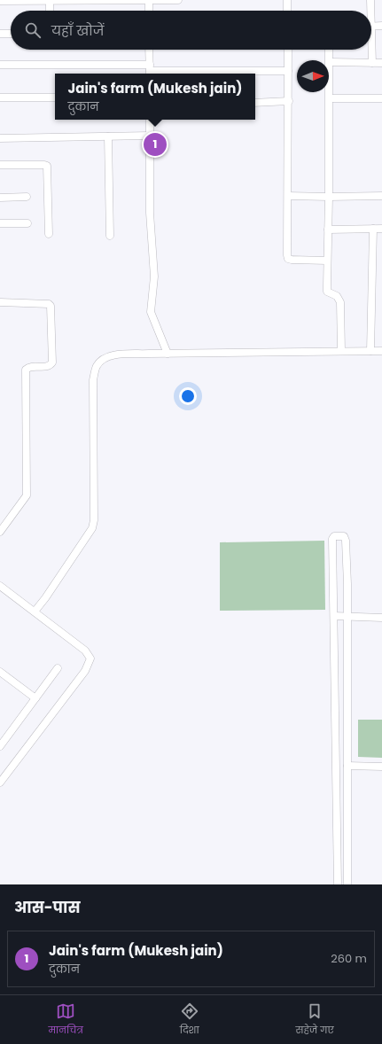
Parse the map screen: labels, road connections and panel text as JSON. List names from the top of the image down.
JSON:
{
  "north": "right",
  "page": {
    "search": "यहाँ खोजें",
    "popup": ["Jain's farm (Mukesh jain)", "दुकान"],
    "pins": "1",
    "heading": "आस-पास",
    "list": [
      {
        "mark": "1",
        "name": "Jain's farm (Mukesh jain)",
        "note": "दुकान",
        "value": "260 m"
      }
    ],
    "nav": ["मानचित्र", "दिशा", "सहेजे गए"]
  }
}
